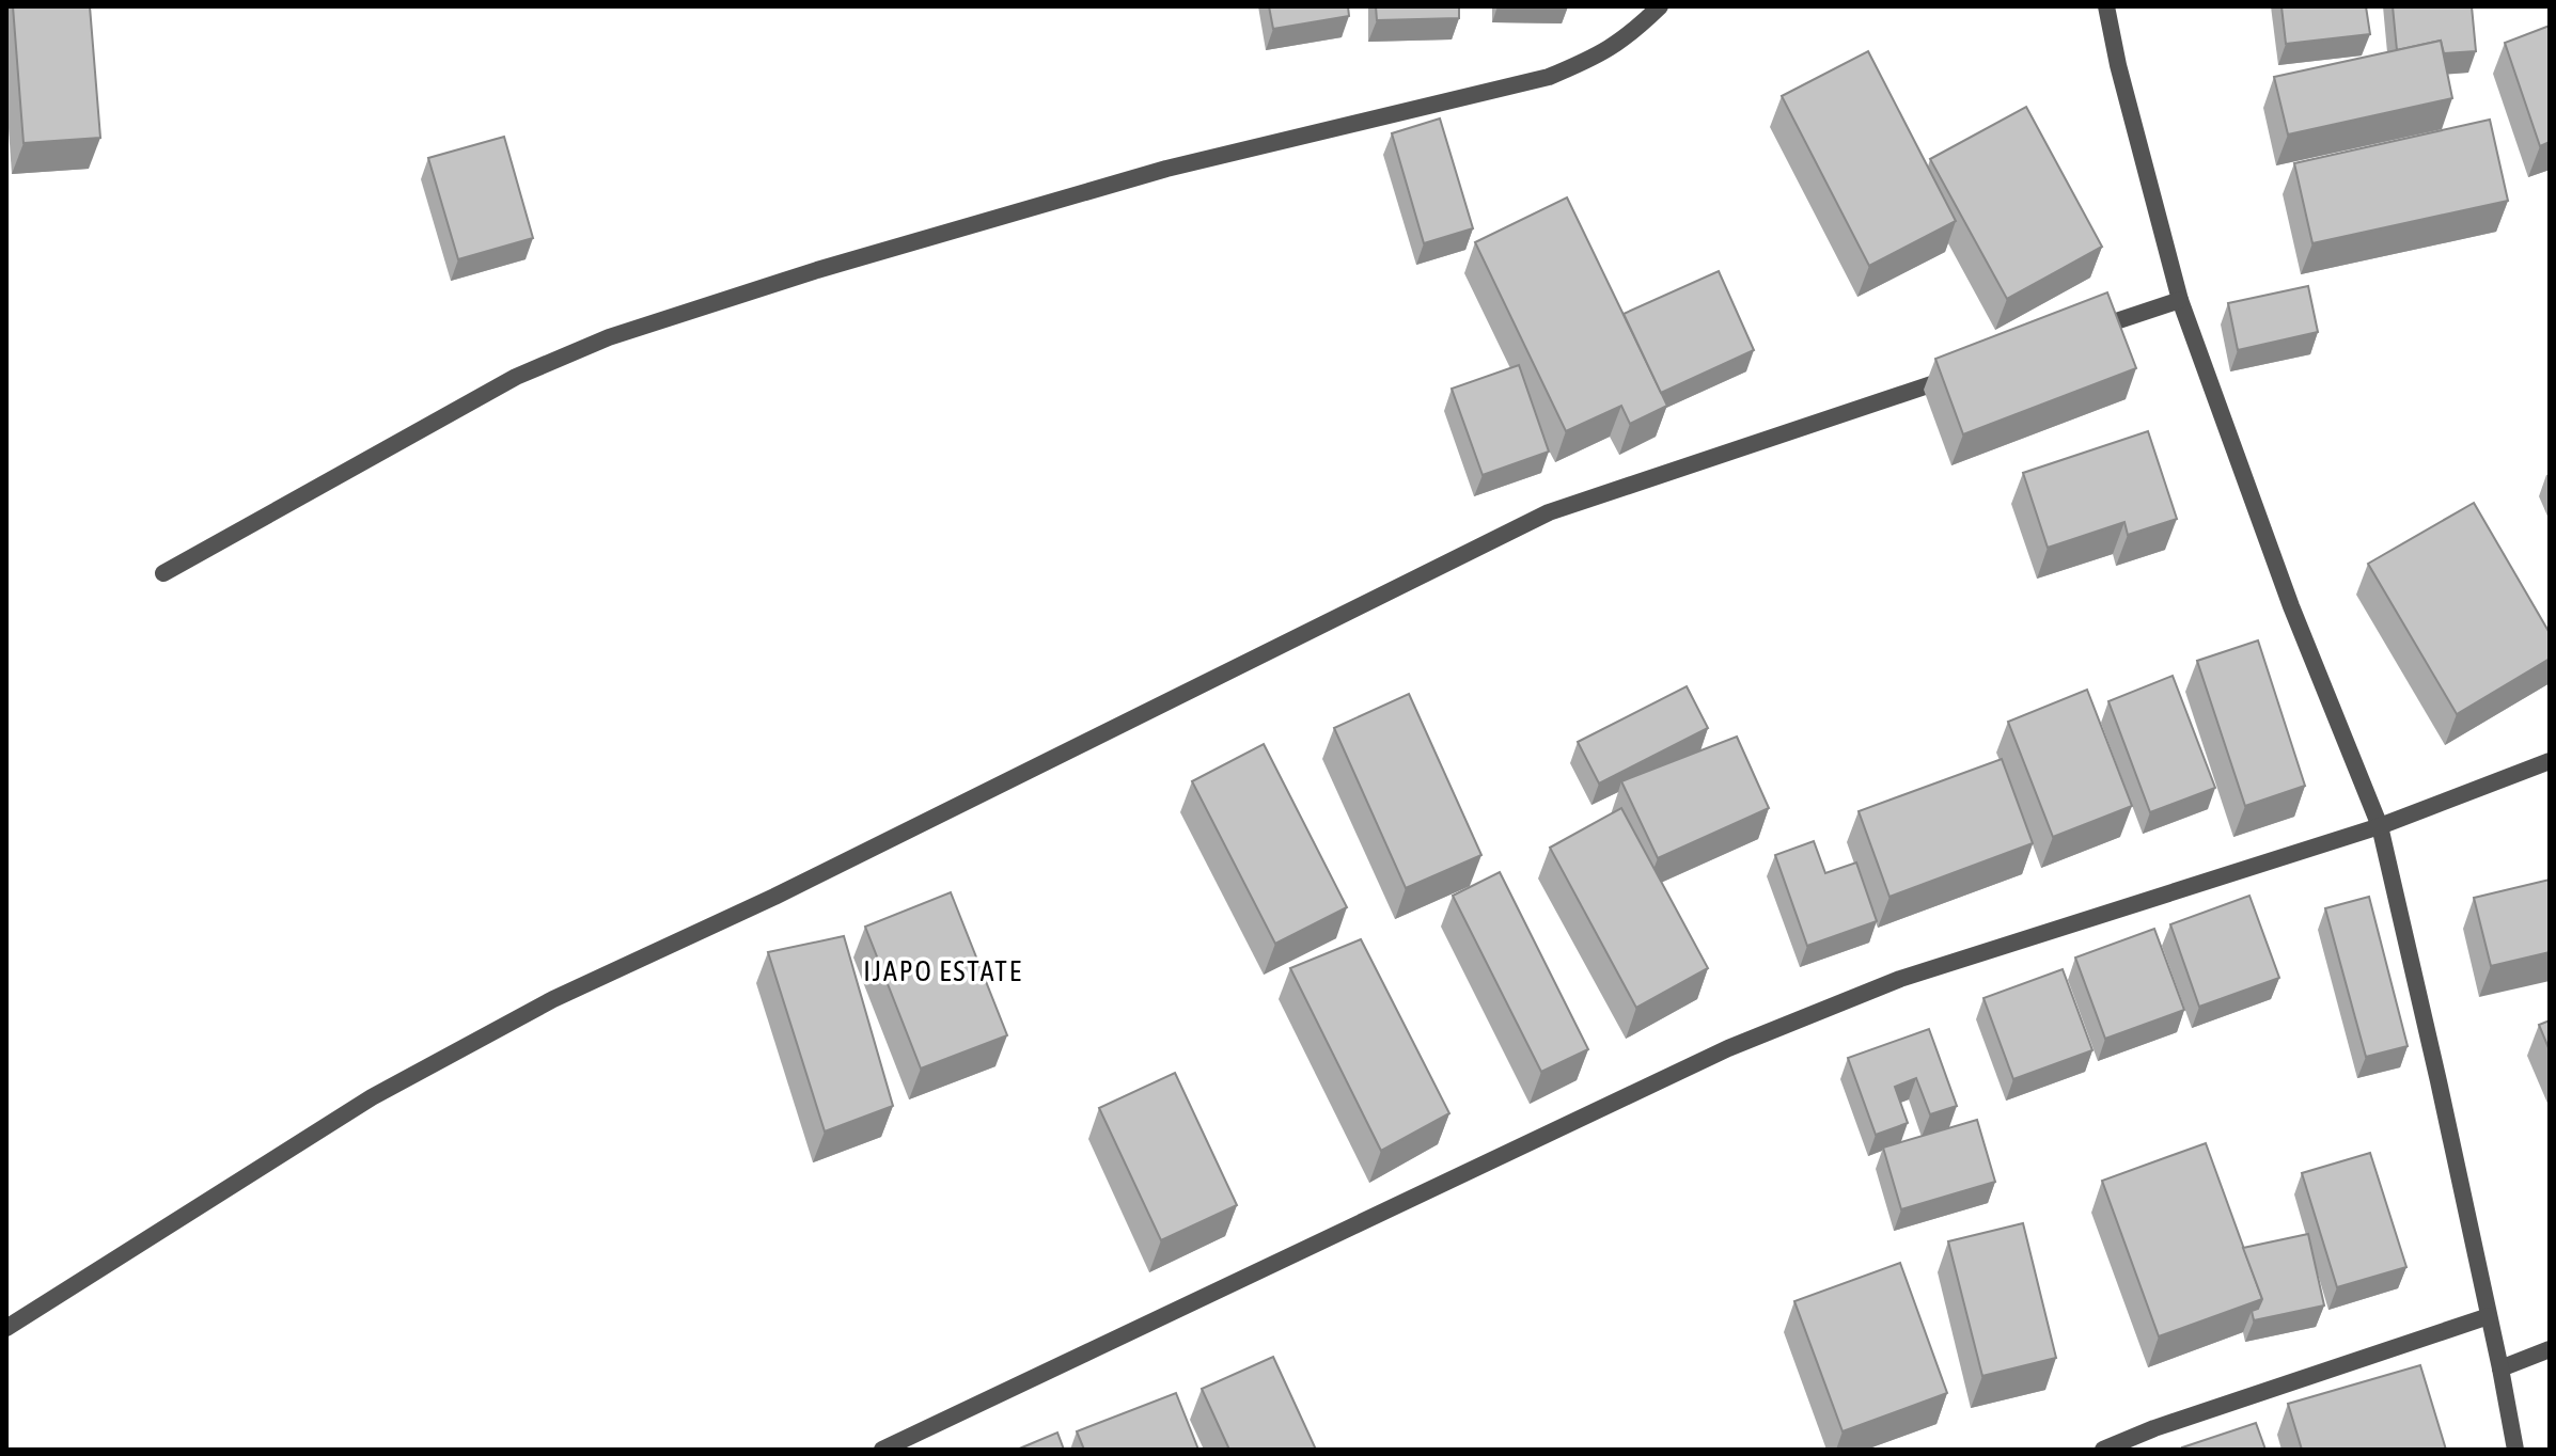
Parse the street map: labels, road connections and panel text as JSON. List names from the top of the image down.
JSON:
{
  "districts": ["IJAPO ESTATE"]
}
